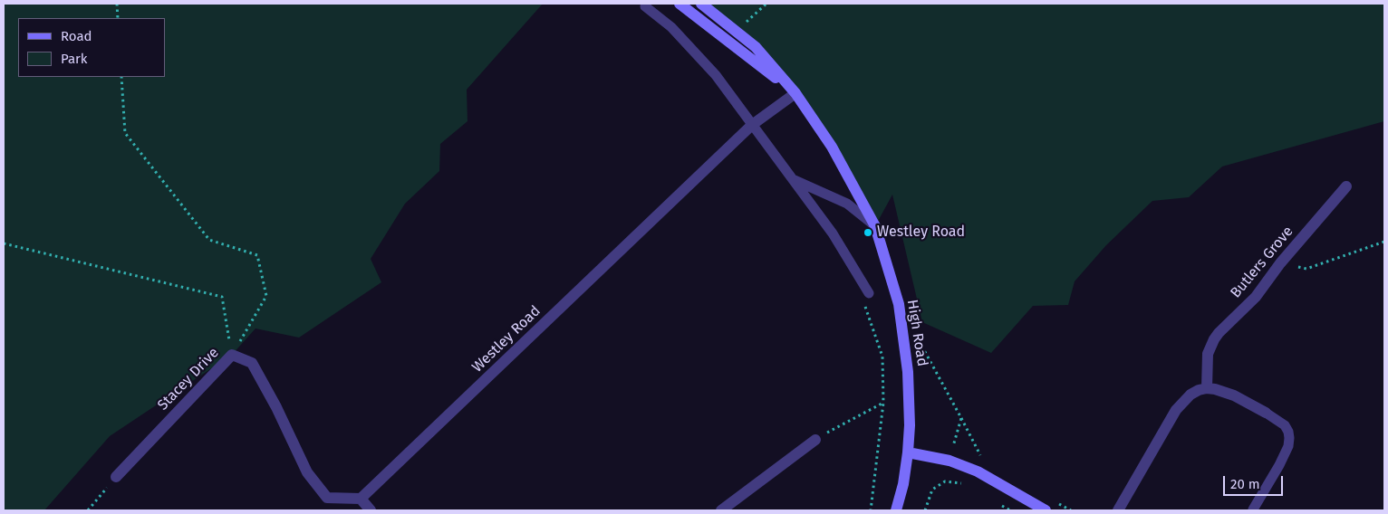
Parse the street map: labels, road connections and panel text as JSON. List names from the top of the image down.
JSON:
{
  "streets": {
    "main road": ["High Road"],
    "street": ["Butlers Grove", "Westley Road", "Stacey Drive"]
  },
  "crossings": [
    ["High Road", "Westley Road"],
    ["Westley Road", "Stacey Drive"]
  ],
  "places": ["Westley Road"],
  "legend": ["Road", "Park"],
  "scale_bar": "20 m"
}
